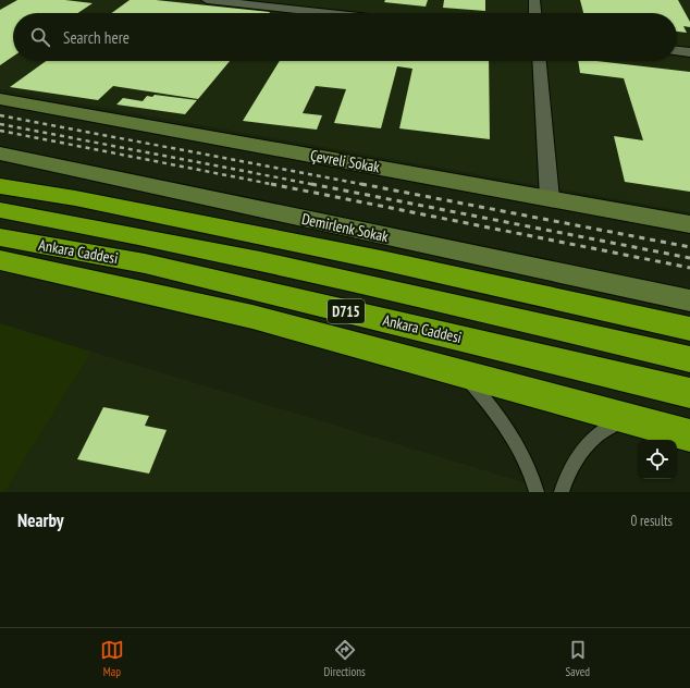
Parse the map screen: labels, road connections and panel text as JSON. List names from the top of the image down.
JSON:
{
  "streets": {
    "highway": ["Ankara Caddesi", "D715"],
    "street": ["Çevreli Sokak", "Demirlenk Sokak"]
  },
  "page": {
    "search": "Search here",
    "heading": ["Nearby", "0 results"],
    "nav": ["Map", "Directions", "Saved"]
  }
}
